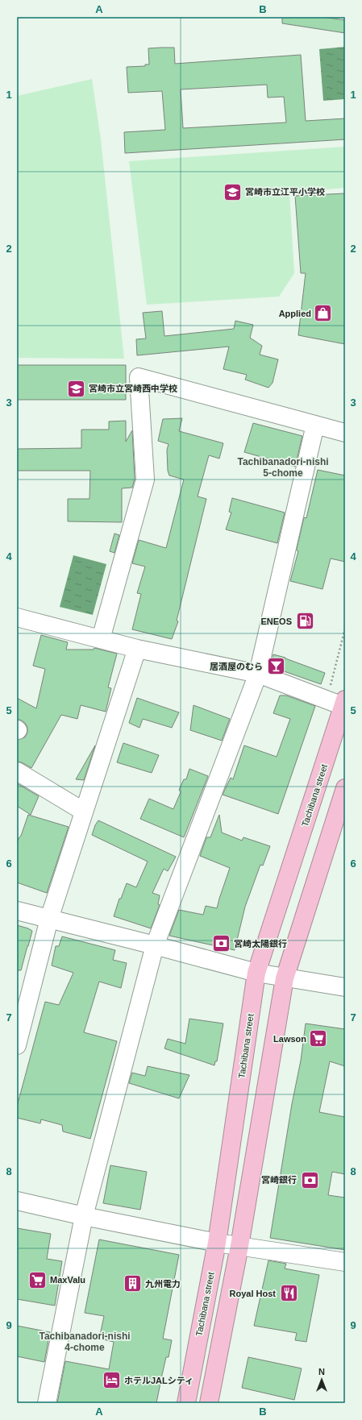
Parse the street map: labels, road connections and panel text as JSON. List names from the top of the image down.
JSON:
{
  "streets": {
    "highway": ["Tachibana street"]
  },
  "districts": ["Tachibanadori-nishi 5-chome", "Tachibanadori-nishi 4-chome"],
  "places": {
    "school or university": ["宮崎市立江平小学校", "宮崎市立宮崎西中学校"],
    "shop": ["Applied"],
    "fuel station": ["ENEOS"],
    "bar": ["居酒屋のむら"],
    "bank": ["宮崎太陽銀行", "宮崎銀行"],
    "supermarket": ["Lawson", "MaxValu"],
    "building": ["九州電力"],
    "restaurant": ["Royal Host"],
    "hotel": ["ホテルJALシティ"]
  },
  "north": "top",
  "grid": {
    "columns": ["A", "B"],
    "rows": [
      "1",
      "2",
      "3",
      "4",
      "5",
      "6",
      "7",
      "8",
      "9"
    ]
  }
}
